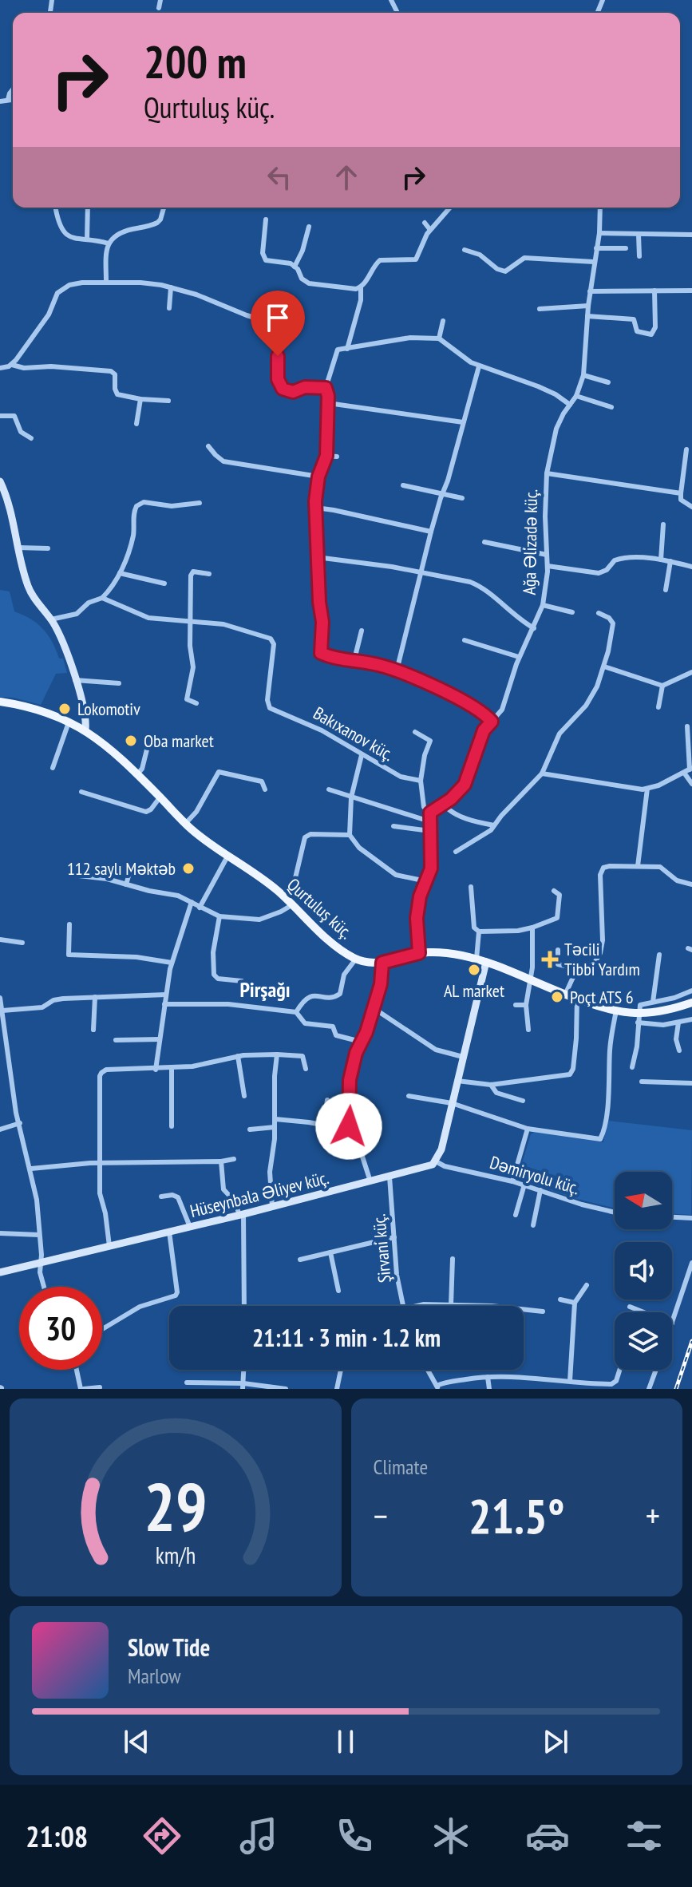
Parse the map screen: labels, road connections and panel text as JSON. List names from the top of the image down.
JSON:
{
  "streets": {
    "main road": ["Qurtuluş küç."],
    "street": [
      "Ağa Əlizadə küç.",
      "Bakıxanov küç.",
      "Dəmiryolu küç.",
      "Hüseynbala Əliyev küç.",
      "Şirvani küç."
    ]
  },
  "crossings": [
    ["Dəmiryolu küç.", "Hüseynbala Əliyev küç."],
    ["Hüseynbala Əliyev küç.", "Şirvani küç."]
  ],
  "districts": ["Pirşağı"],
  "places": {
    "other": [
      "Lokomotiv",
      "Oba market",
      "112 saylı Məktəb",
      "AL market",
      "Poçt ATS 6"
    ],
    "health": ["Təcili Tibbi Yardım"]
  },
  "north": "left",
  "page": {
    "turn": ["200 m", "Qurtuluş küç."],
    "limit": "30",
    "trip": "21:11 · 3 min · 1.2 km",
    "tile": "Climate",
    "heat": ["−", "21.5°", "+"],
    "song": ["Slow Tide", "Marlow"],
    "tabs": "21:08",
    "gauge": ["29", "km/h"]
  }
}
